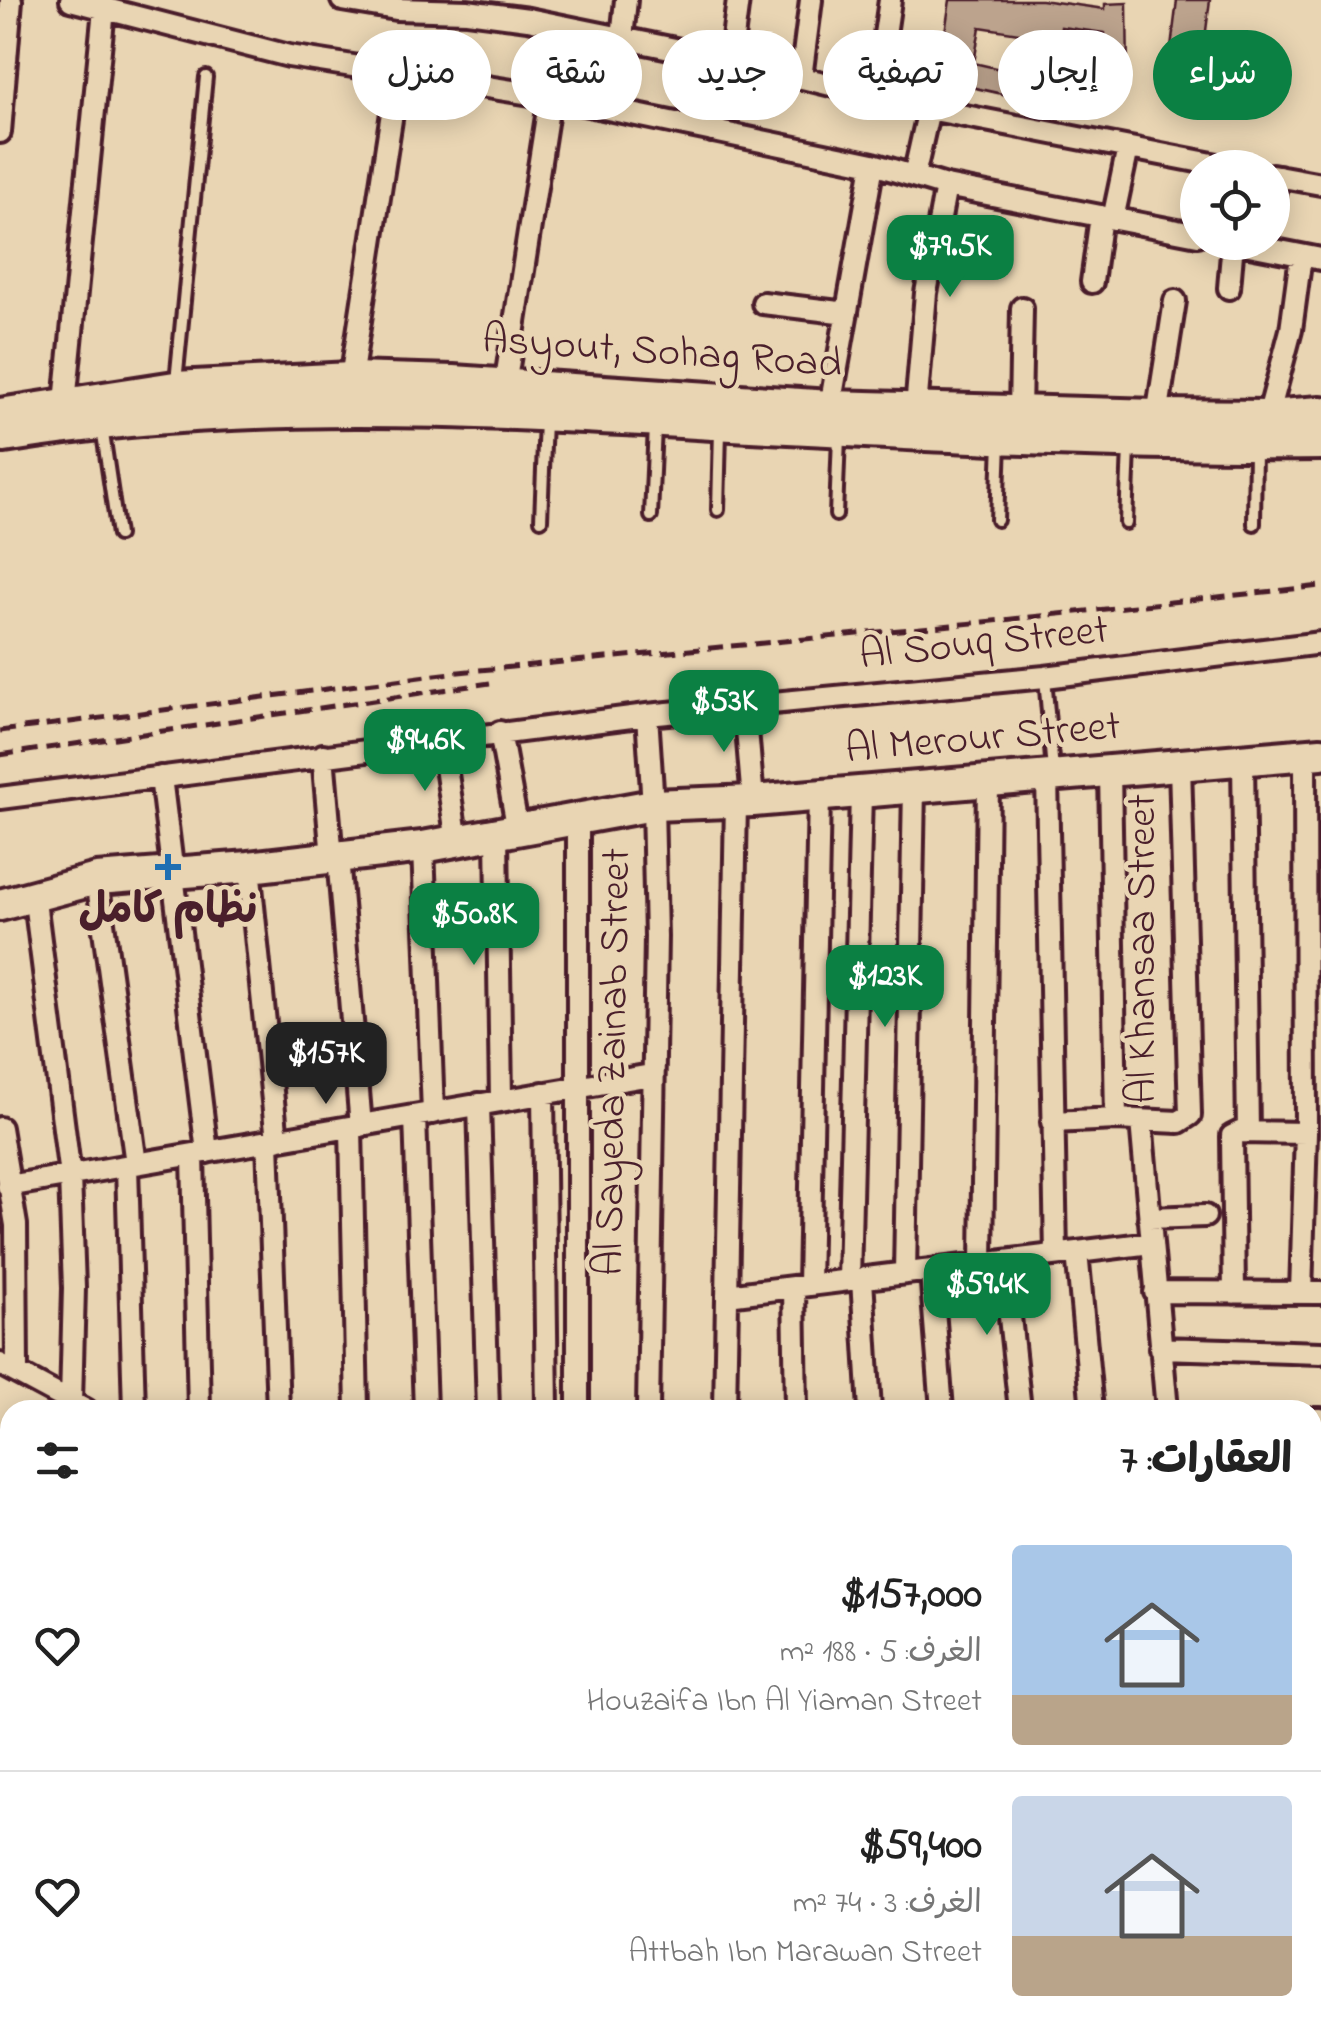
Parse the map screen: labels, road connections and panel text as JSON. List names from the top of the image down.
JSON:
{
  "streets": {
    "main road": ["Asyout, Sohag Road"],
    "street": [
      "Al Souq Street",
      "Al Merour Street",
      "Al Khansaa Street",
      "Al Sayeda Zainab Street"
    ]
  },
  "crossings": [
    ["Al Souq Street", "Al Sayeda Zainab Street"],
    ["Al Merour Street", "Al Khansaa Street"],
    ["Al Merour Street", "Al Sayeda Zainab Street"]
  ],
  "places": {
    "health": ["نظام كامل"]
  },
  "page": {
    "chip": [
      "شراء",
      "إيجار",
      "تصفية",
      "جديد",
      "شقة",
      "منزل"
    ],
    "price": [
      "$79.5K",
      "$53K",
      "$94.6K",
      "$50.8K",
      "$123K",
      "$157K",
      "$59.4K"
    ],
    "heading": "العقارات: 7",
    "list": [
      {
        "name": "$157,000",
        "note": "الغرف: 5 · 188 m² · Houzaifa Ibn Al Yiaman Street"
      },
      {
        "name": "$59,400",
        "note": "الغرف: 3 · 74 m² · Attbah Ibn Marawan Street"
      }
    ]
  }
}
